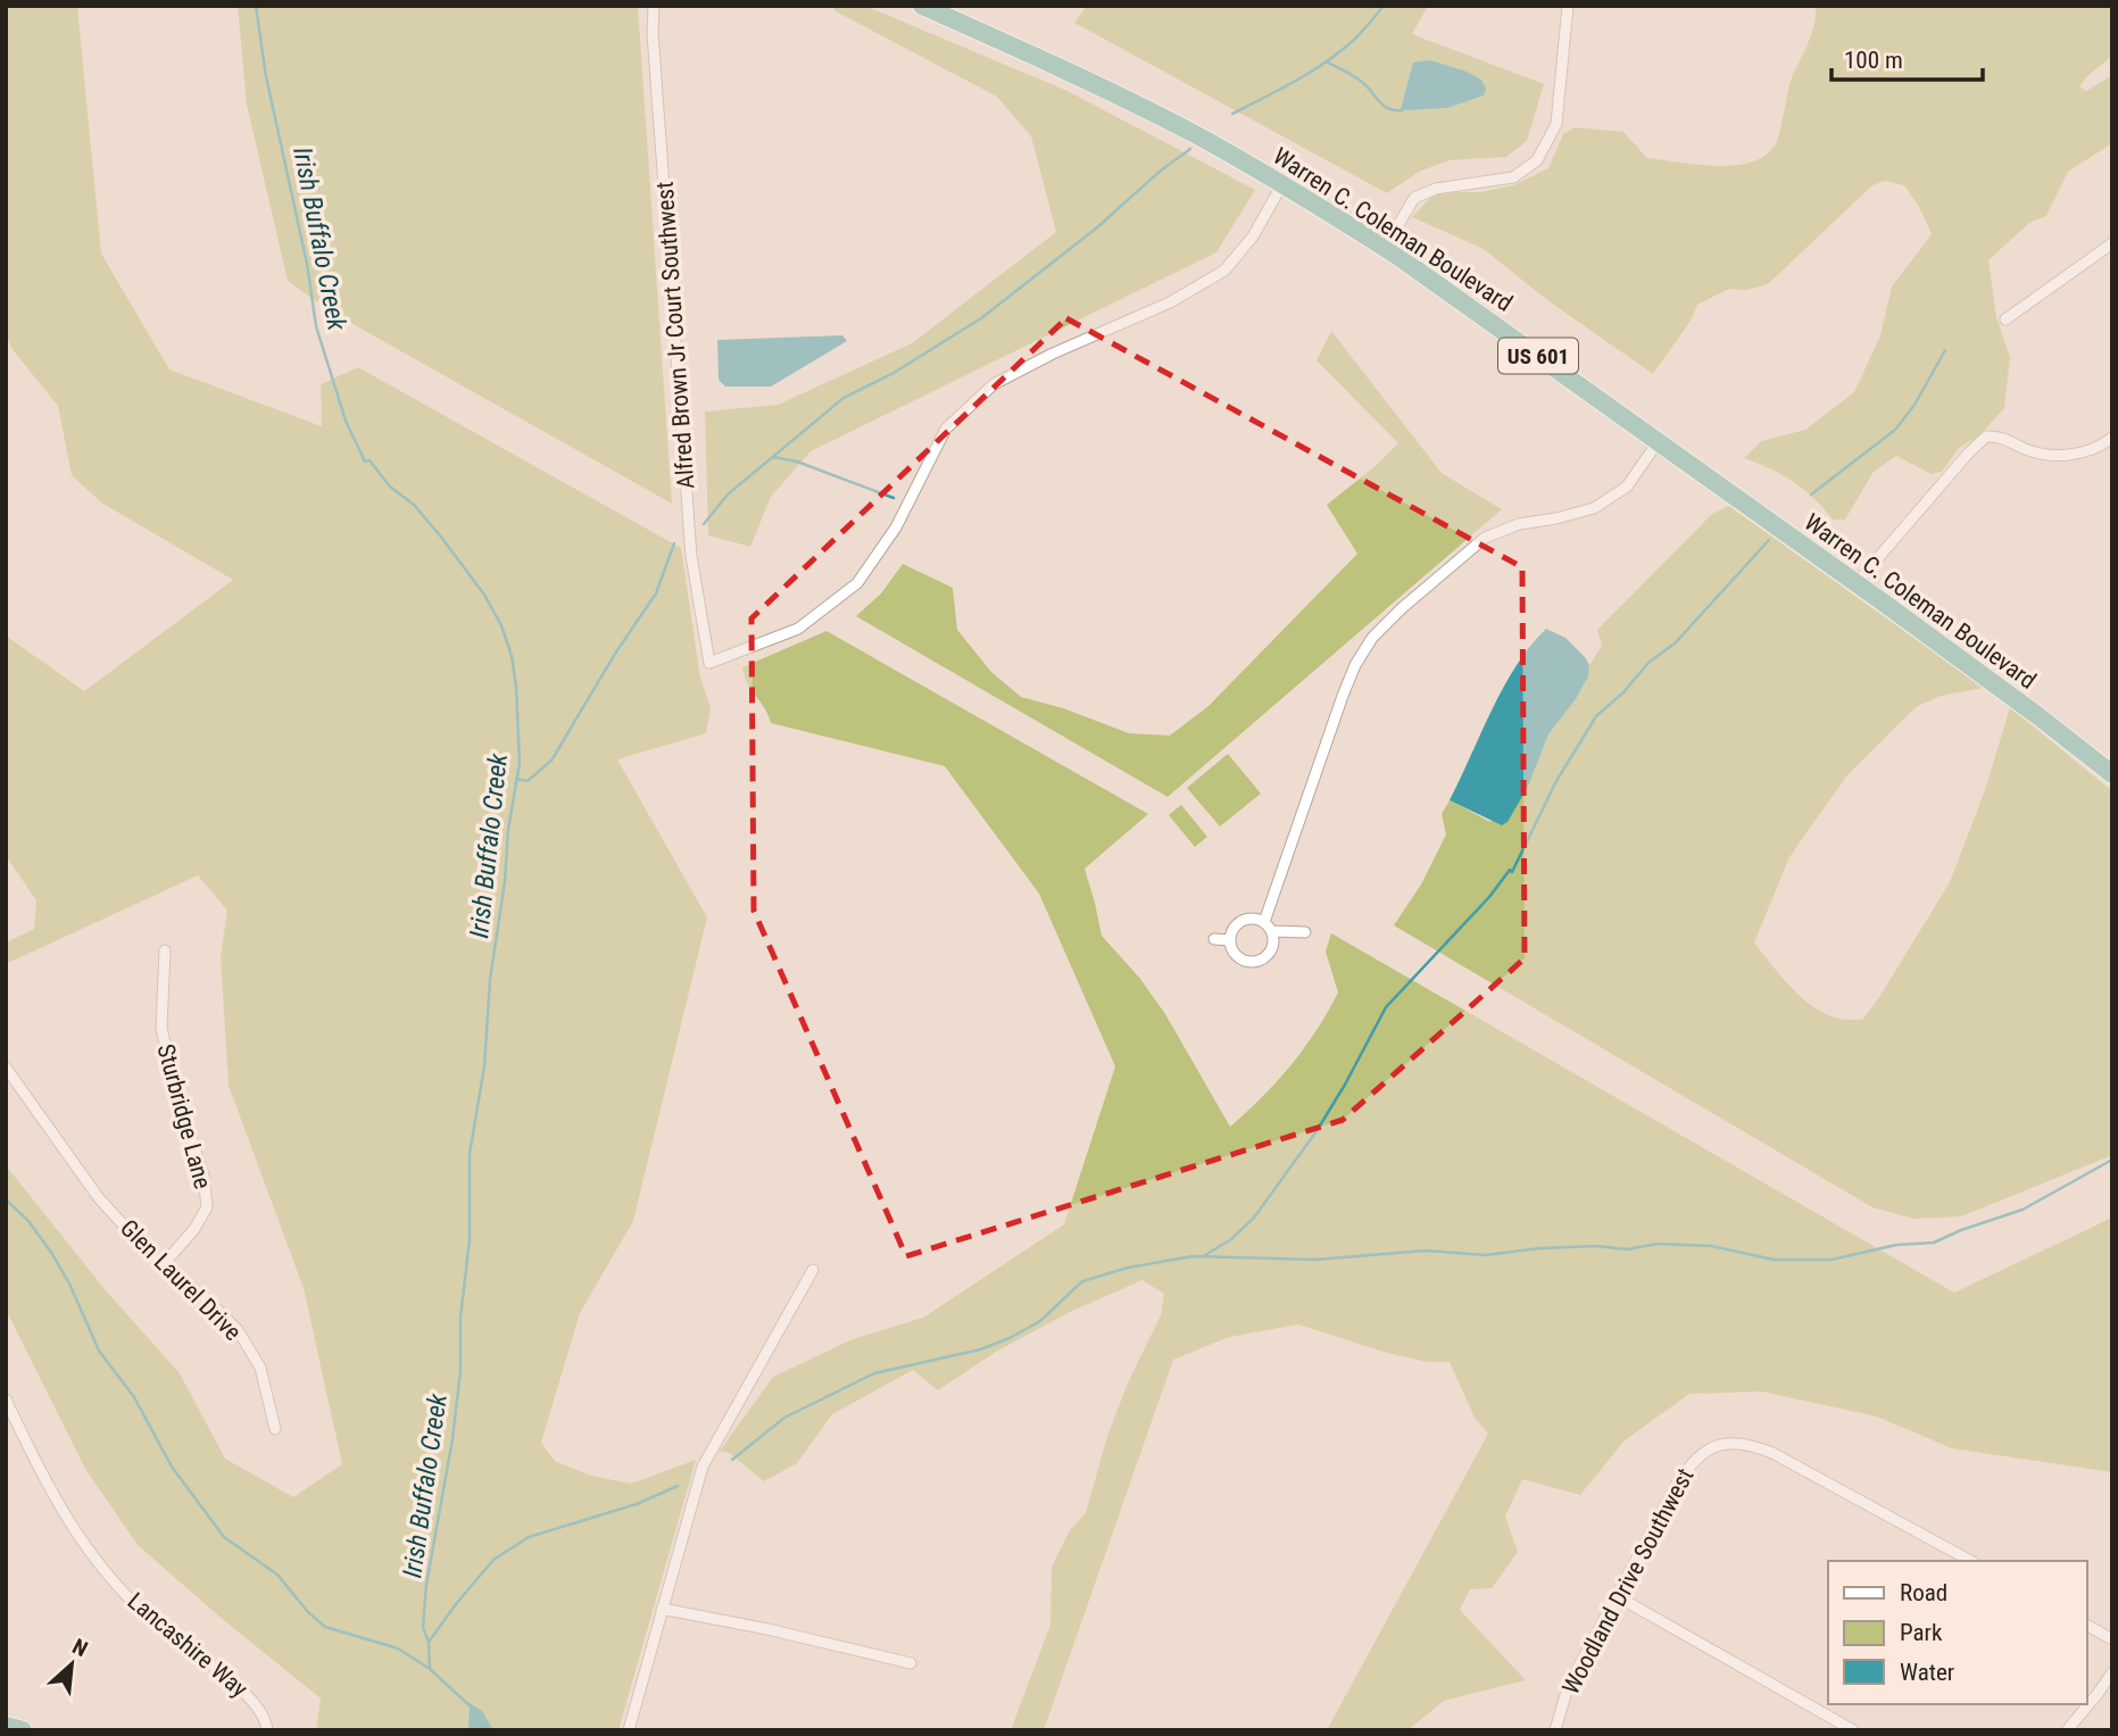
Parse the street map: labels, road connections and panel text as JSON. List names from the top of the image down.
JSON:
{
  "streets": {
    "highway": ["Warren C. Coleman Boulevard", "US 601"],
    "street": [
      "Alfred Brown Jr Court Southwest",
      "Sturbridge Lane",
      "Glen Laurel Drive",
      "Woodland Drive Southwest",
      "Lancashire Way"
    ]
  },
  "crossings": [
    ["Warren C. Coleman Boulevard", "Alfred Brown Jr Court Southwest"],
    ["Sturbridge Lane", "Glen Laurel Drive"]
  ],
  "water": ["Irish Buffalo Creek"],
  "legend": ["Road", "Park", "Water"],
  "scale_bar": "100 m",
  "north": "top right"
}
